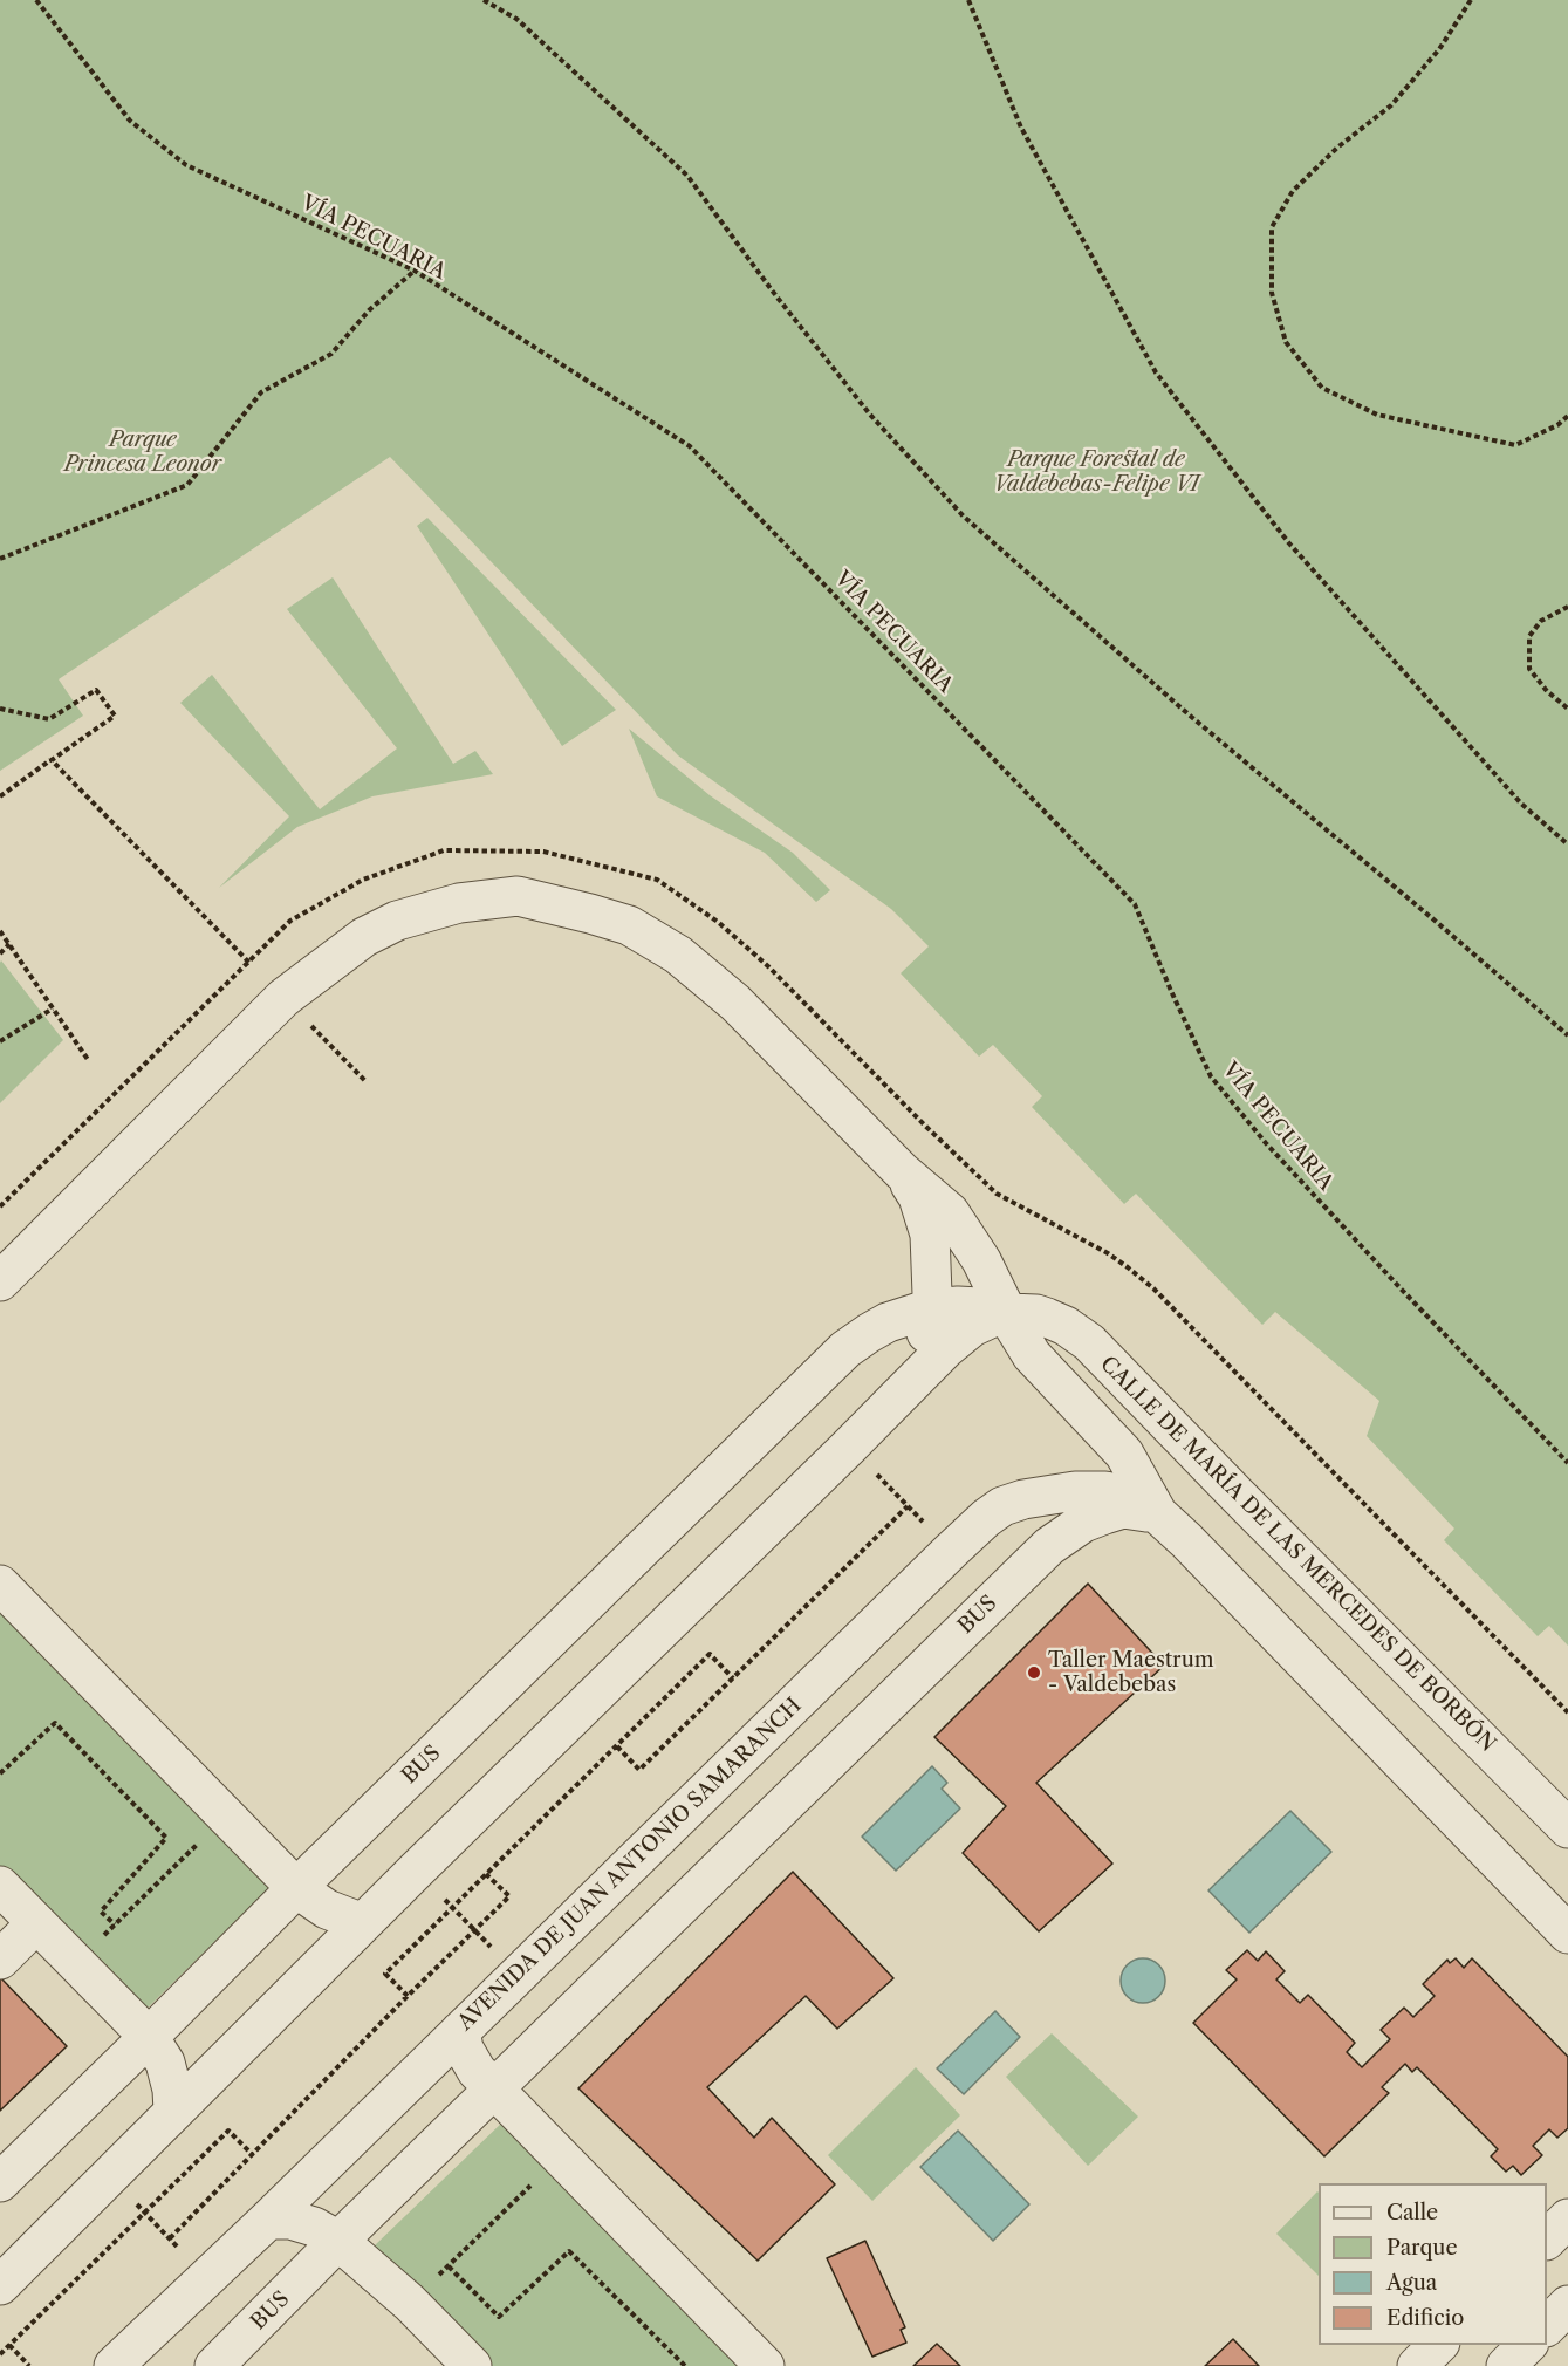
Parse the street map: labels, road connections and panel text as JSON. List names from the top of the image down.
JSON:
{
  "streets": {
    "street": ["CALLE DE MARÍA DE LAS MERCEDES DE BORBÓN", "BUS", "AVENIDA DE JUAN ANTONIO SAMARANCH"],
    "path": ["VÍA PECUARIA"]
  },
  "crossings": [
    ["CALLE DE MARÍA DE LAS MERCEDES DE BORBÓN", "BUS"],
    ["BUS", "AVENIDA DE JUAN ANTONIO SAMARANCH"]
  ],
  "parks": ["Parque Princesa Leonor", "Parque Forestal de Valdebebas-Felipe VI"],
  "places": ["Taller Maestrum - Valdebebas"],
  "legend": [
    "Calle",
    "Parque",
    "Agua",
    "Edificio"
  ]
}
